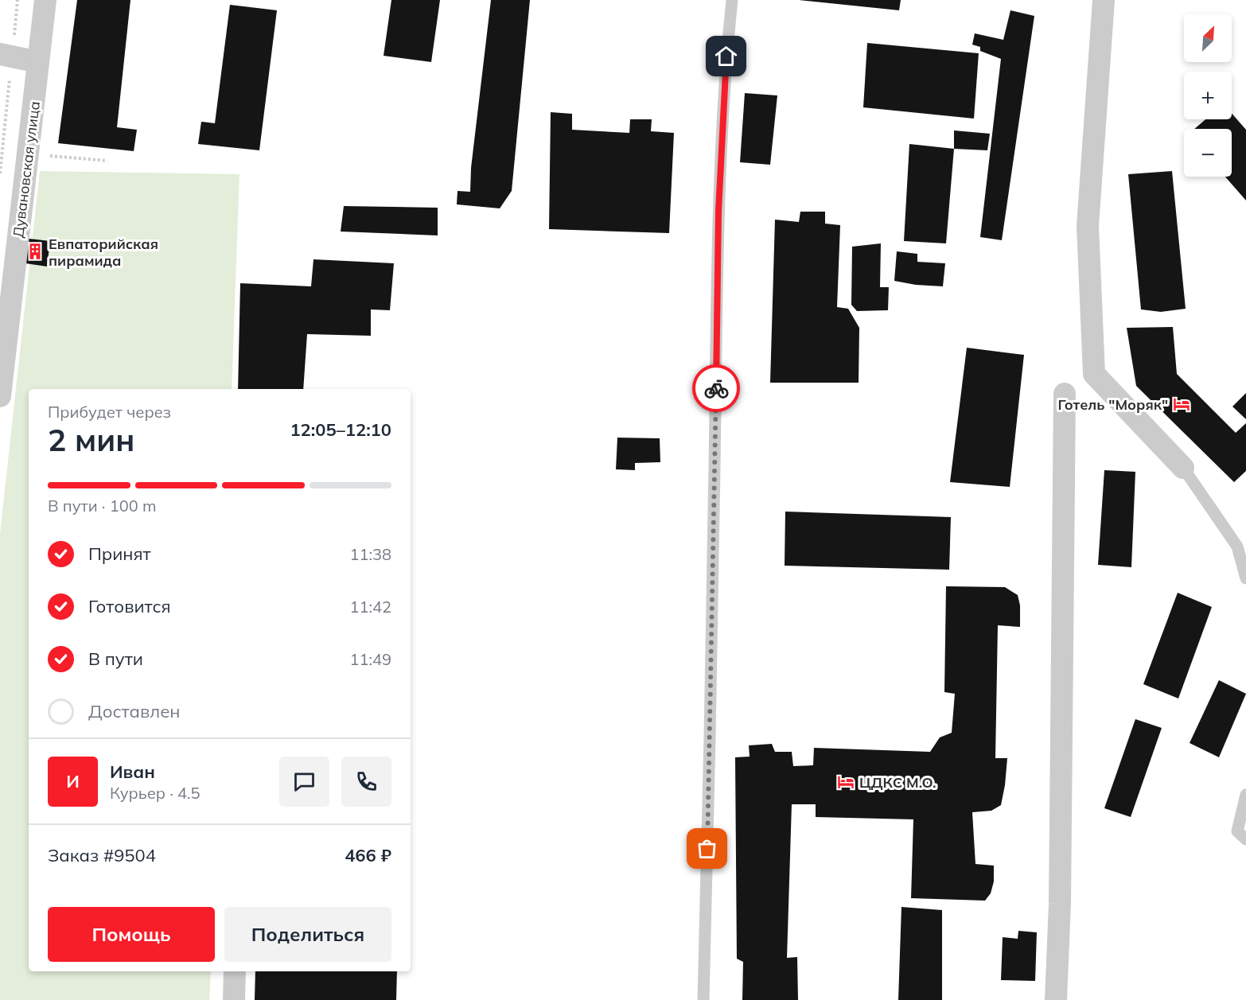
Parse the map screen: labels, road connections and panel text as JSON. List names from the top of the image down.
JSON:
{
  "streets": {
    "street": ["Дувановская улица"]
  },
  "places": {
    "building": ["Евпаторийская пирамида"],
    "hotel": ["Готель \"Моряк\"", "ЦДКС М.О."]
  },
  "north": "top right",
  "page": {
    "map_buttons": ["+", "−"],
    "heading": ["2 мин", "Прибудет через", "12:05–12:10"],
    "panel": [
      "Иван",
      "Курьер · 4.5",
      "Заказ #9504",
      "466 ₽"
    ],
    "bar": "В пути · 100 m",
    "list": [
      ["Принят", "11:38"],
      ["Готовится", "11:42"],
      ["В пути", "11:49"],
      "Доставлен"
    ],
    "round": "И",
    "buttons": ["Помощь", "Поделиться"]
  }
}
